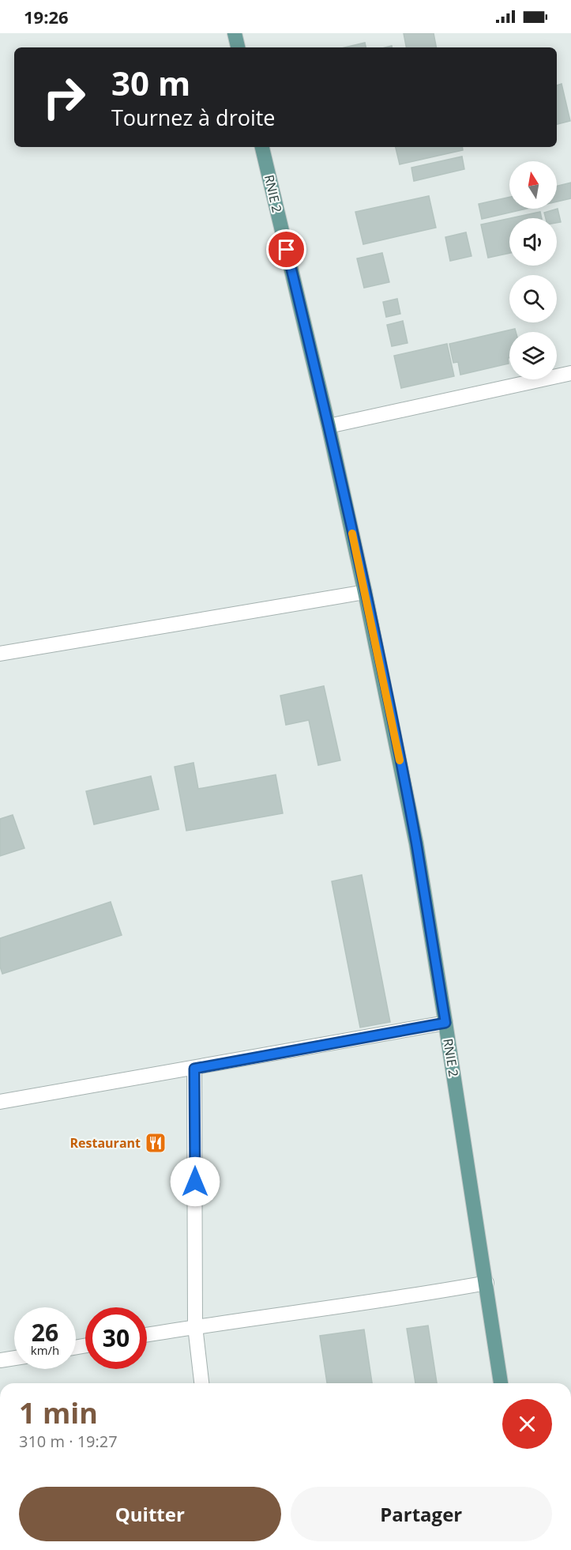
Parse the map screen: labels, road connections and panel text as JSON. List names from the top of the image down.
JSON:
{
  "streets": {
    "main road": ["RNIE 2"]
  },
  "places": {
    "restaurant": ["Restaurant"]
  },
  "north": "top",
  "page": {
    "status": "19:26",
    "turn": ["30 m", "Tournez à droite"],
    "speed": "26 km/h",
    "limit": "30",
    "heading": ["1 min", "310 m · 19:27"],
    "buttons": ["Quitter", "Partager"]
  }
}
